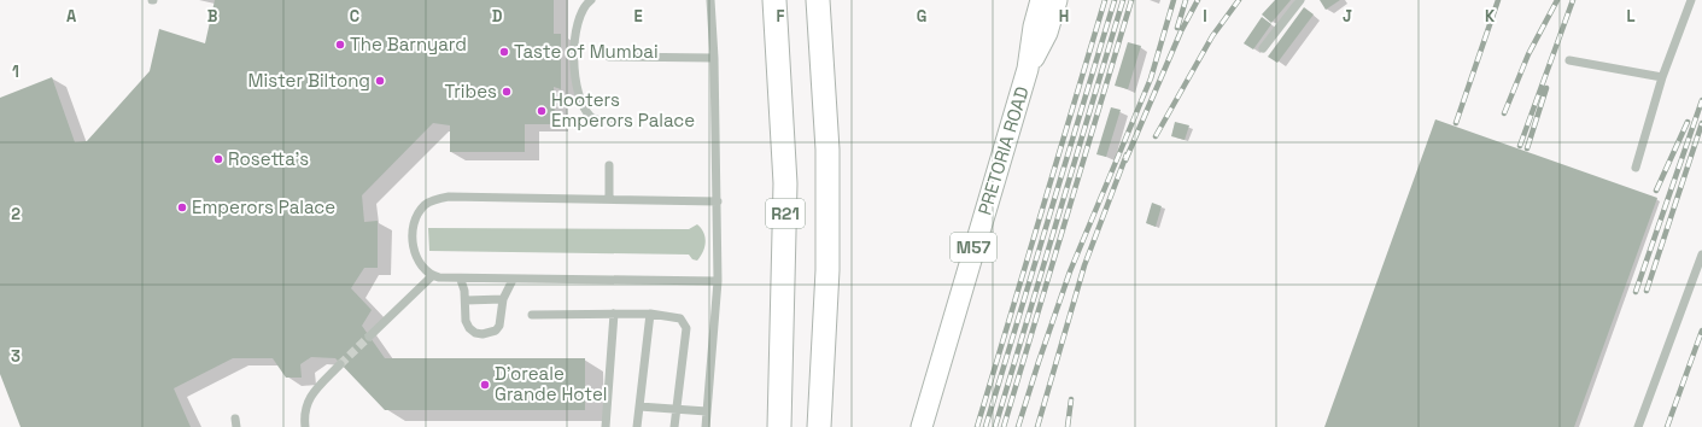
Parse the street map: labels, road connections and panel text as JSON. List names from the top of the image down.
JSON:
{
  "streets": {
    "highway": ["R21"],
    "main road": ["PRETORIA ROAD", "M57"]
  },
  "places": [
    "The Barnyard",
    "Taste of Mumbai",
    "Mister Biltong",
    "Tribes",
    "Hooters Emperors Palace",
    "Rosetta's",
    "Emperors Palace",
    "D'oreale Grande Hotel"
  ],
  "grid": {
    "columns": [
      "A",
      "B",
      "C",
      "D",
      "E",
      "F",
      "G",
      "H",
      "I",
      "J",
      "K",
      "L"
    ],
    "rows": ["1", "2", "3"]
  }
}
